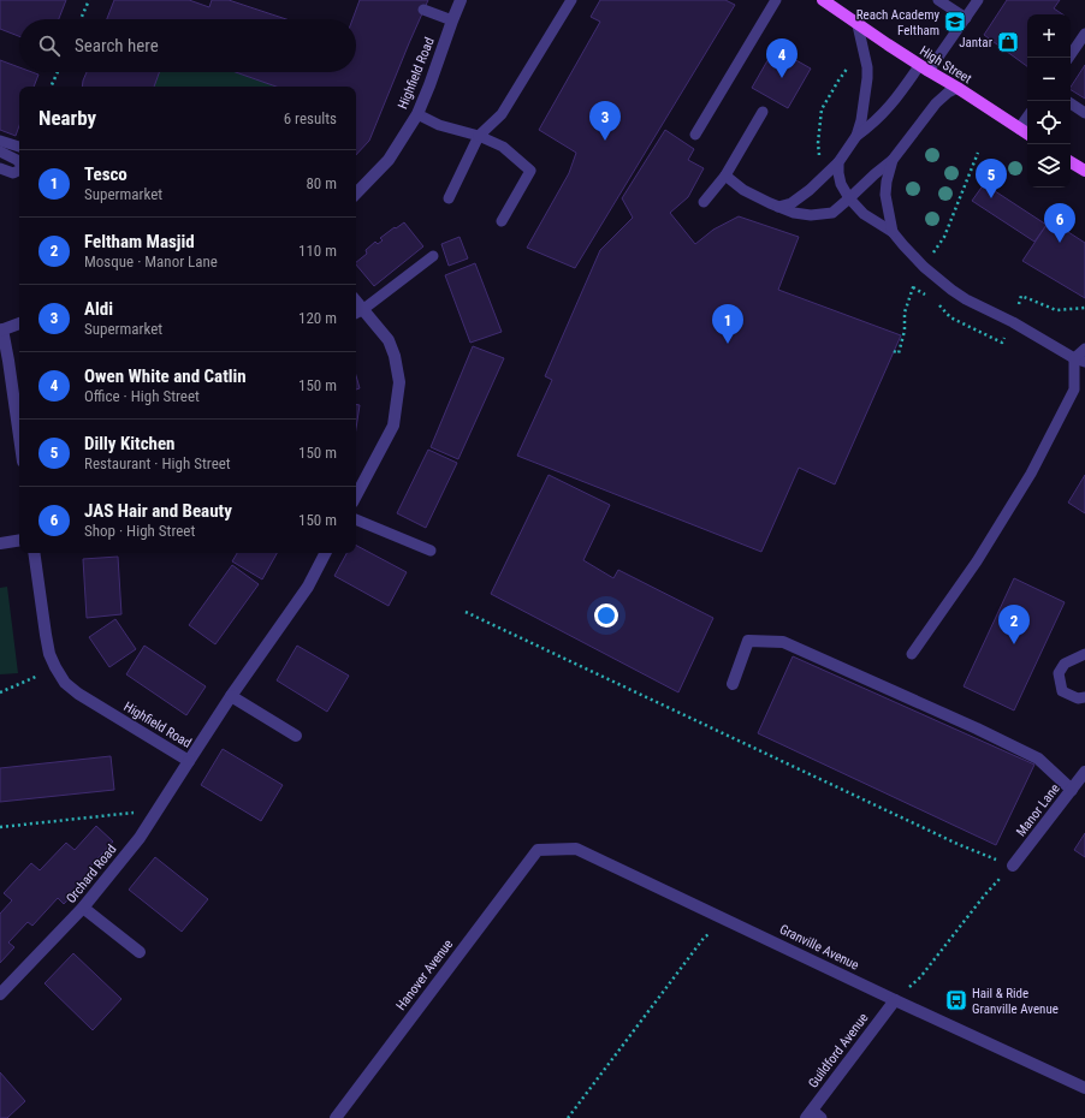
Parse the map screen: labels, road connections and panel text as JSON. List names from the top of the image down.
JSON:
{
  "streets": {
    "main road": ["High Street"],
    "street": [
      "Highfield Road",
      "Manor Lane",
      "Orchard Road",
      "Granville Avenue",
      "Hanover Avenue",
      "Guildford Avenue"
    ]
  },
  "crossings": [
    ["Highfield Road", "Orchard Road"],
    ["Granville Avenue", "Hanover Avenue"],
    ["Granville Avenue", "Guildford Avenue"]
  ],
  "places": {
    "school or university": ["Reach Academy Feltham"],
    "shop": ["Jantar"],
    "bus stop": ["Hail & Ride Granville Avenue"]
  },
  "page": {
    "map_buttons": ["+", "−"],
    "search": "Search here",
    "pins": [
      "4",
      "3",
      "5",
      "6",
      "1",
      "2"
    ],
    "heading": ["Nearby", "6 results"],
    "list": [
      {
        "mark": "1",
        "name": "Tesco",
        "note": "Supermarket",
        "value": "80 m"
      },
      {
        "mark": "2",
        "name": "Feltham Masjid",
        "note": "Mosque · Manor Lane",
        "value": "110 m"
      },
      {
        "mark": "3",
        "name": "Aldi",
        "note": "Supermarket",
        "value": "120 m"
      },
      {
        "mark": "4",
        "name": "Owen White and Catlin",
        "note": "Office · High Street",
        "value": "150 m"
      },
      {
        "mark": "5",
        "name": "Dilly Kitchen",
        "note": "Restaurant · High Street",
        "value": "150 m"
      },
      {
        "mark": "6",
        "name": "JAS Hair and Beauty",
        "note": "Shop · High Street",
        "value": "150 m"
      }
    ]
  }
}
